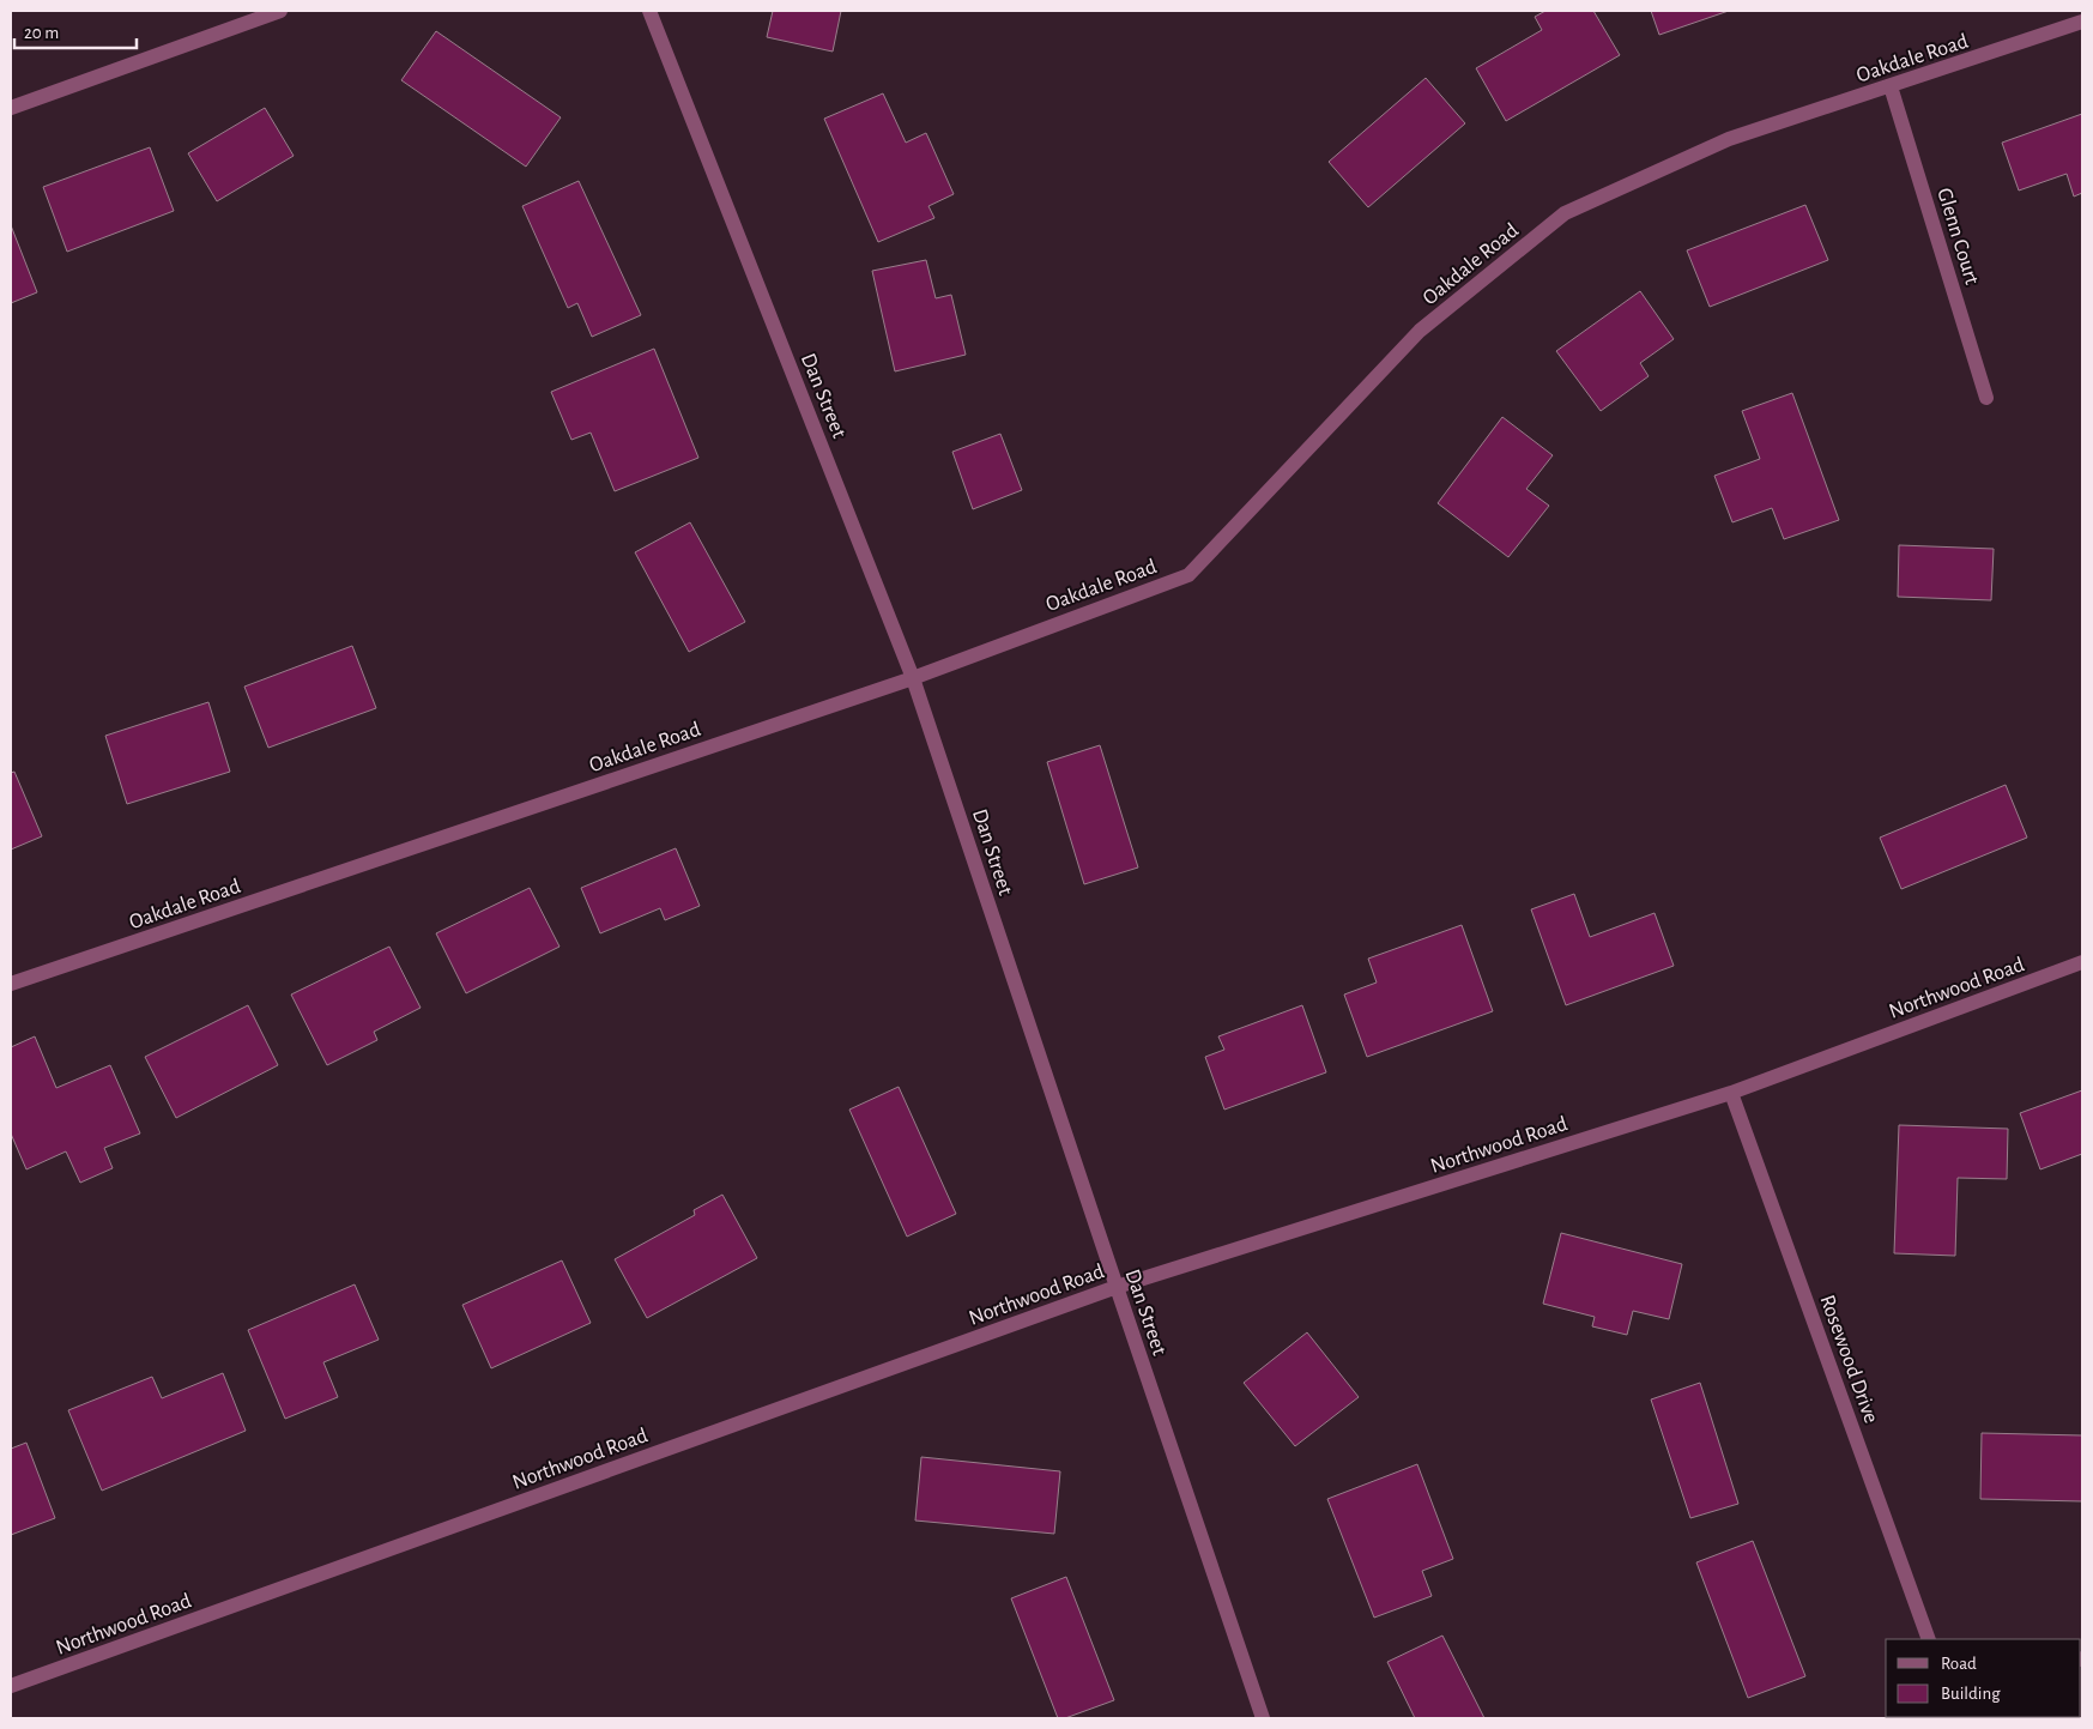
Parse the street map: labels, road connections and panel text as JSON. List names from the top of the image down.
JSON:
{
  "streets": {
    "street": [
      "Oakdale Road",
      "Glenn Court",
      "Dan Street",
      "Northwood Road",
      "Rosewood Drive"
    ]
  },
  "crossings": [
    ["Oakdale Road", "Glenn Court"],
    ["Oakdale Road", "Dan Street"],
    ["Dan Street", "Northwood Road"],
    ["Northwood Road", "Rosewood Drive"]
  ],
  "legend": ["Road", "Building"],
  "scale_bar": "20 m"
}
